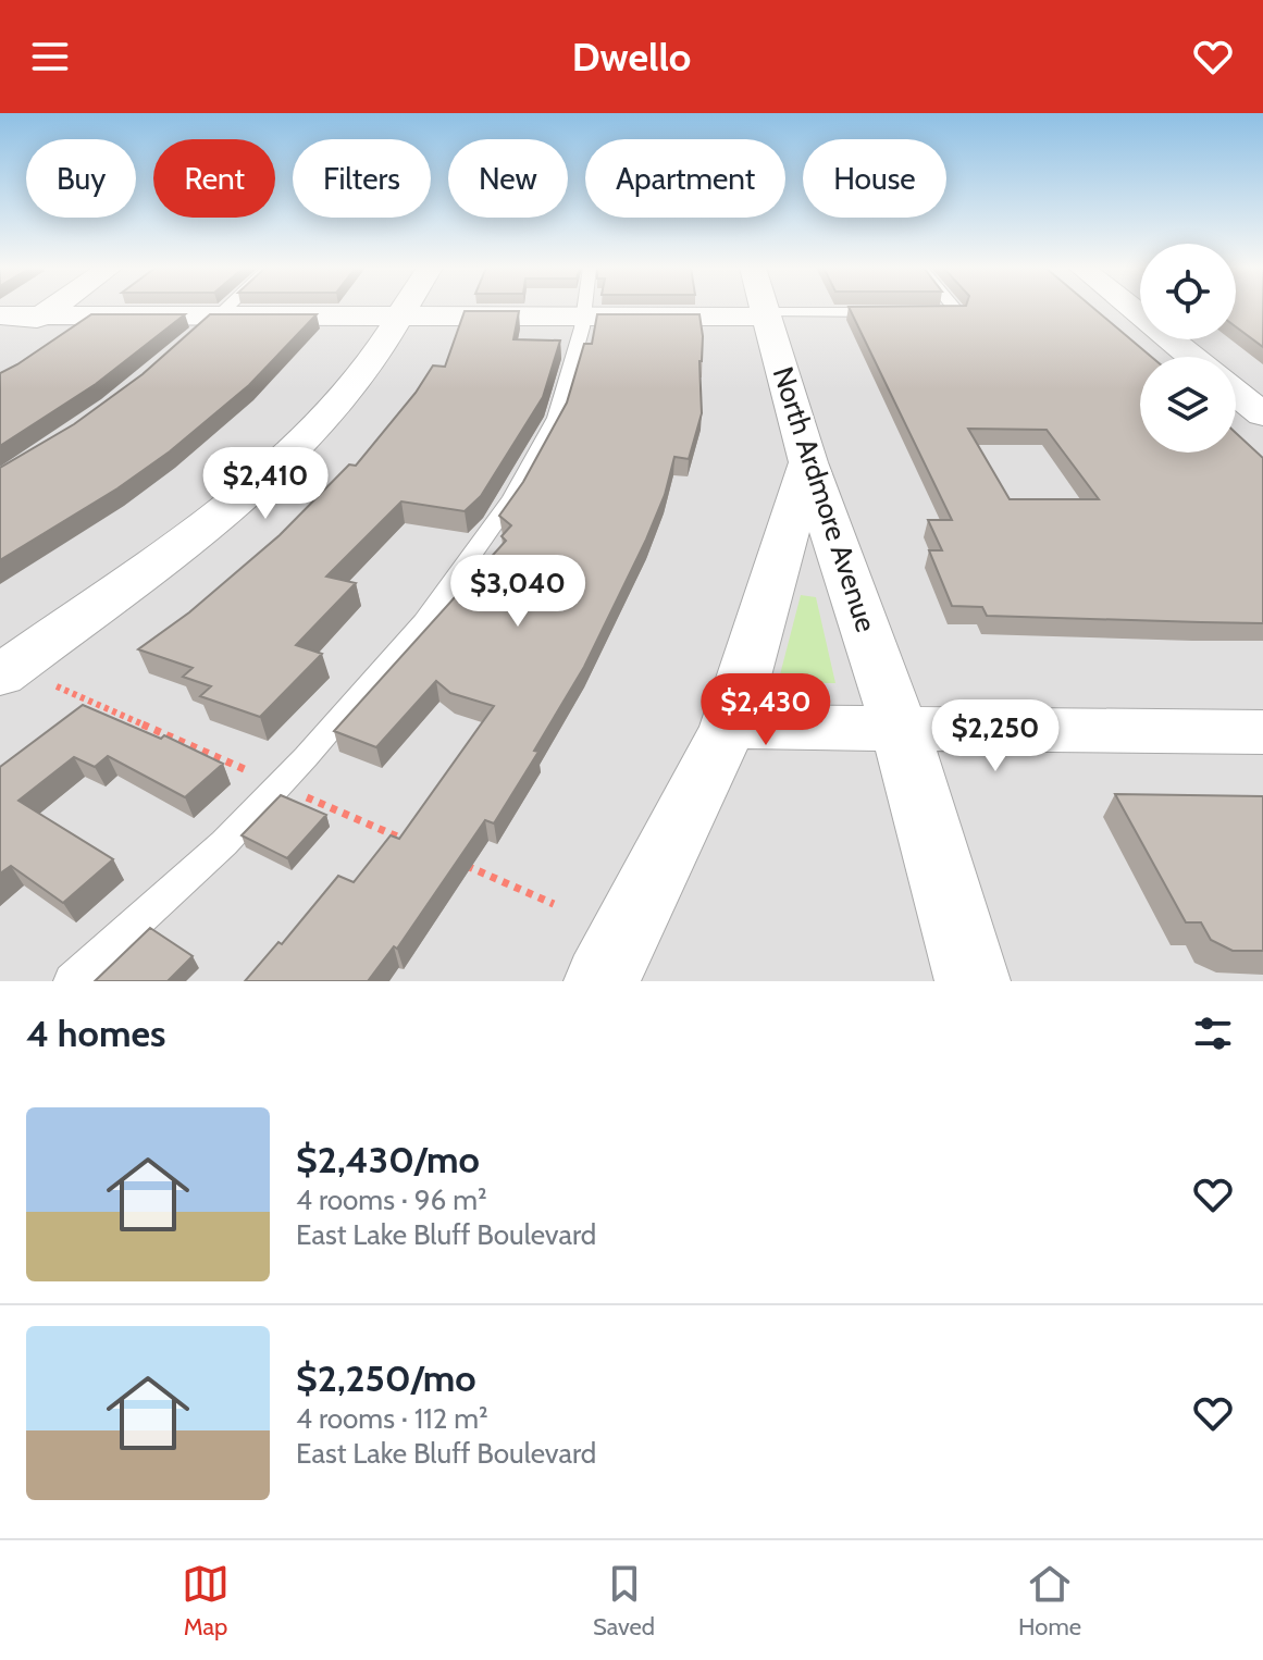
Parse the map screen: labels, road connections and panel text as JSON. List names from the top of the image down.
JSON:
{
  "streets": {
    "street": ["North Ardmore Avenue"]
  },
  "page": {
    "header": "Dwello",
    "chip": [
      "Buy",
      "Rent",
      "Filters",
      "New",
      "Apartment",
      "House"
    ],
    "price": [
      "$2,410",
      "$3,040",
      "$2,430",
      "$2,250"
    ],
    "heading": "4 homes",
    "list": [
      {
        "name": "$2,430/mo",
        "note": "4 rooms · 96 m² · East Lake Bluff Boulevard"
      },
      {
        "name": "$2,250/mo",
        "note": "4 rooms · 112 m² · East Lake Bluff Boulevard"
      }
    ],
    "tabs": ["Map", "Saved", "Home"]
  }
}
